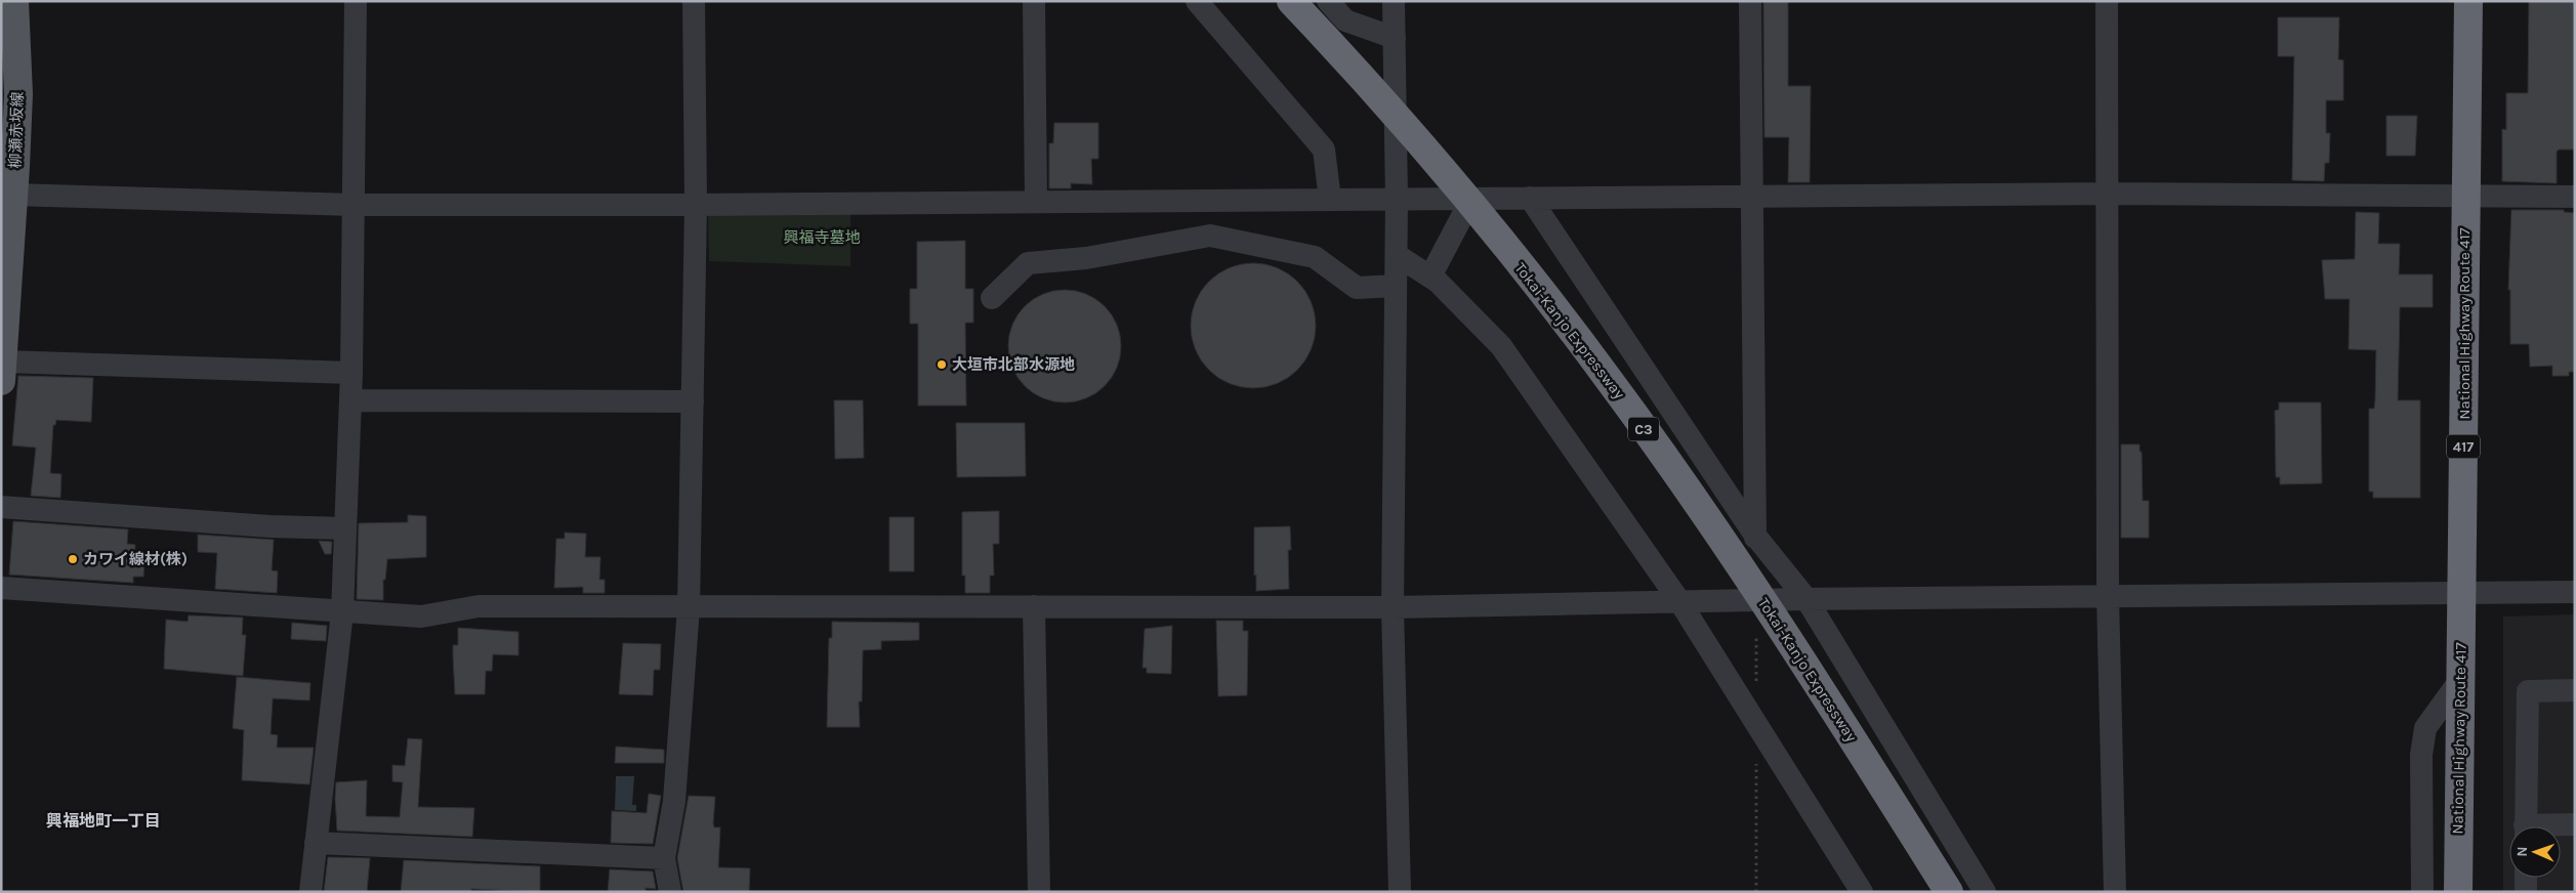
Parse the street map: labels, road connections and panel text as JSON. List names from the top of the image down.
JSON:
{
  "streets": {
    "highway": [
      "National Highway Route 417",
      "Tokai-Kanjo Expressway",
      "C3",
      "417"
    ],
    "main road": ["柳瀬赤坂線"]
  },
  "districts": ["興福地町一丁目"],
  "parks": ["興福寺墓地"],
  "places": ["大垣市北部水源地", "カワイ線材(株)"],
  "north": "left"
}
